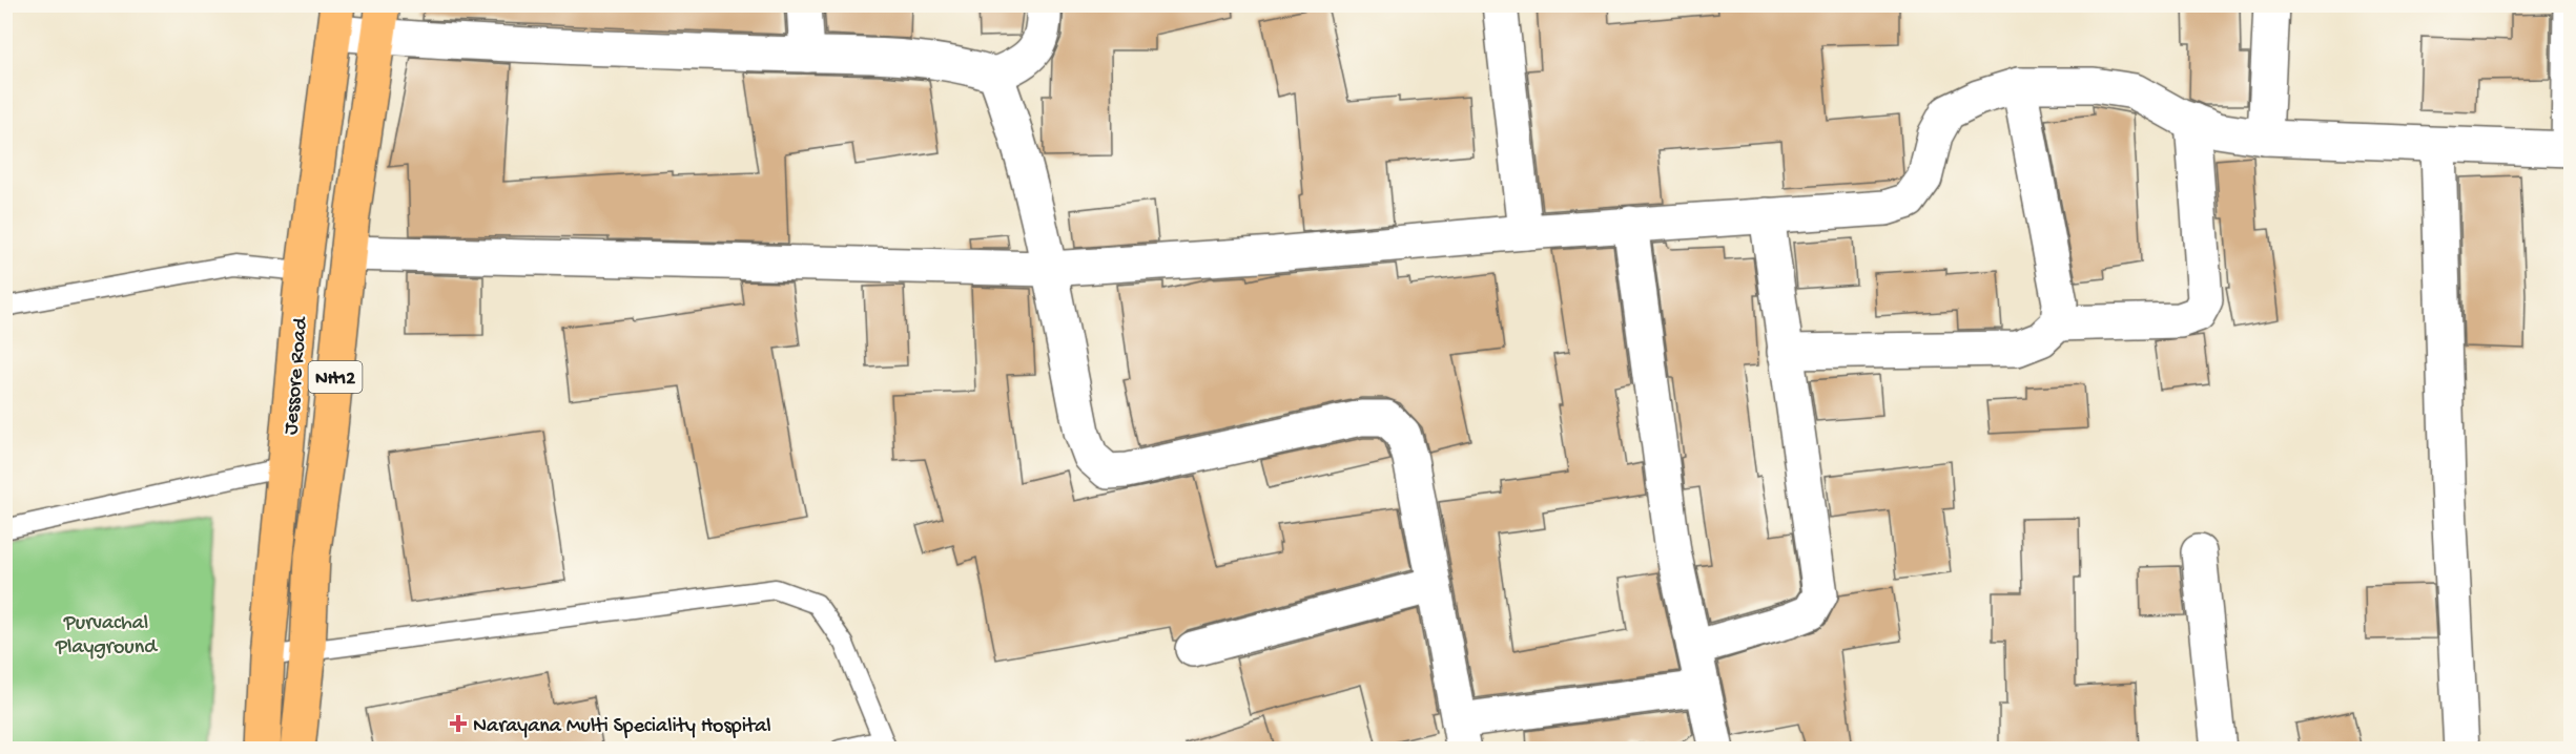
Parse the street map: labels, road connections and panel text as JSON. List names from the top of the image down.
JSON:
{
  "streets": {
    "highway": ["Jessore Road", "NH12"]
  },
  "parks": ["Purvachal Playground"],
  "places": {
    "health": ["Narayana Multi Speciality Hospital"]
  }
}
